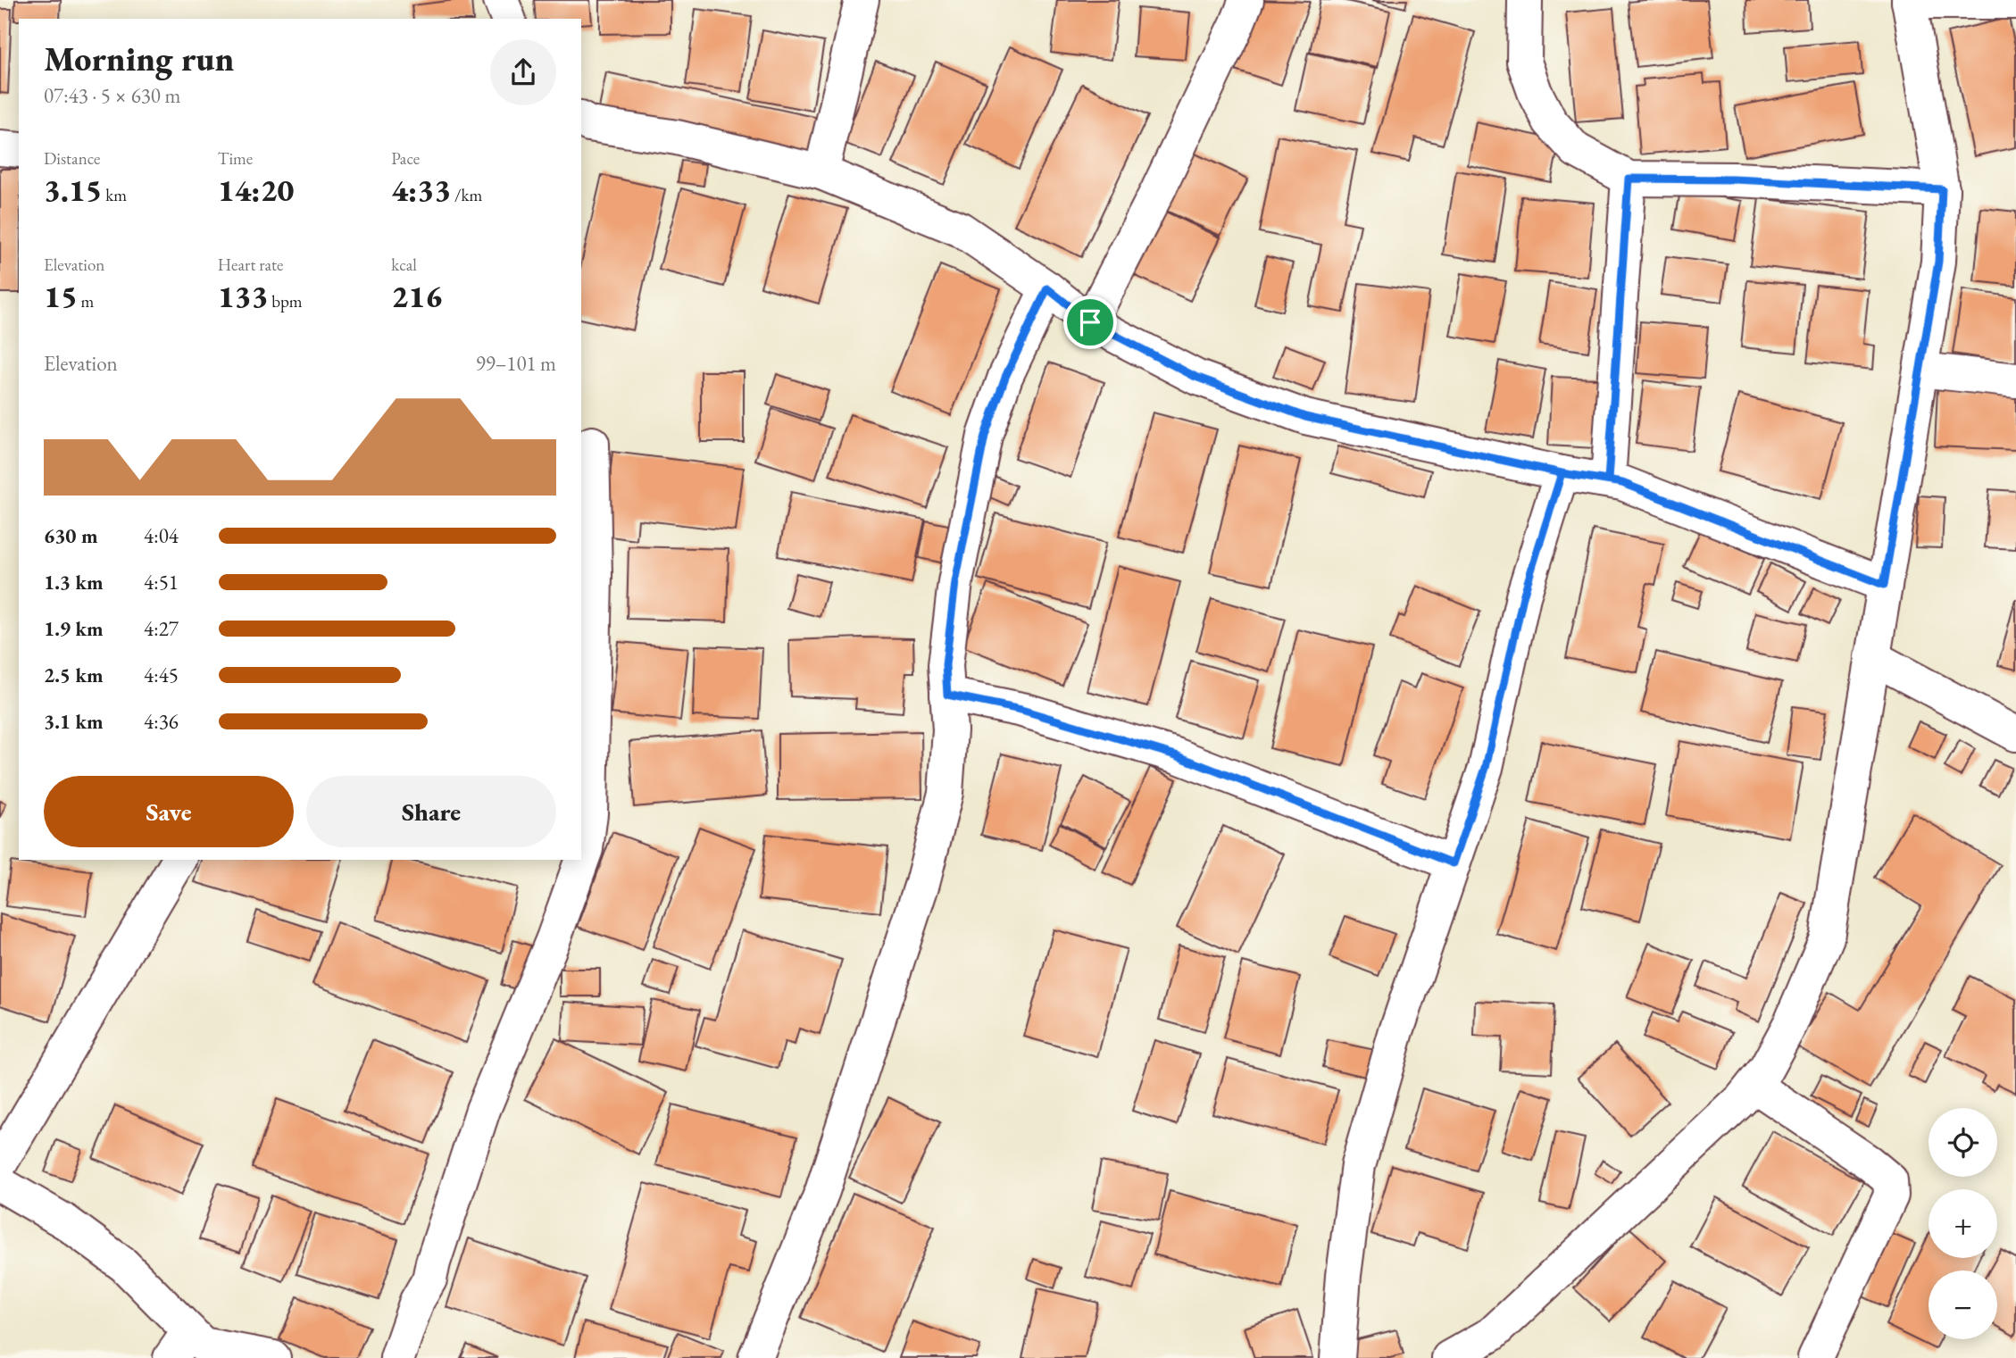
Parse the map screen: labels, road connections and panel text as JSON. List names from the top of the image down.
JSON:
{
  "page": {
    "heading": ["Morning run", "07:43 · 5 × 630 m"],
    "stats": [
      ["Distance", "3.15 km"],
      ["Time", "14:20"],
      ["Pace", "4:33 /km"],
      ["Elevation", "15 m"],
      ["Heart rate", "133 bpm"],
      ["kcal", "216"]
    ],
    "chart": ["Elevation", "99–101 m"],
    "list": [
      {
        "name": "630 m",
        "note": "4:04"
      },
      {
        "name": "1.3 km",
        "note": "4:51"
      },
      {
        "name": "1.9 km",
        "note": "4:27"
      },
      {
        "name": "2.5 km",
        "note": "4:45"
      },
      {
        "name": "3.1 km",
        "note": "4:36"
      }
    ],
    "buttons": ["Save", "Share"],
    "map_buttons": ["+", "−"]
  }
}
